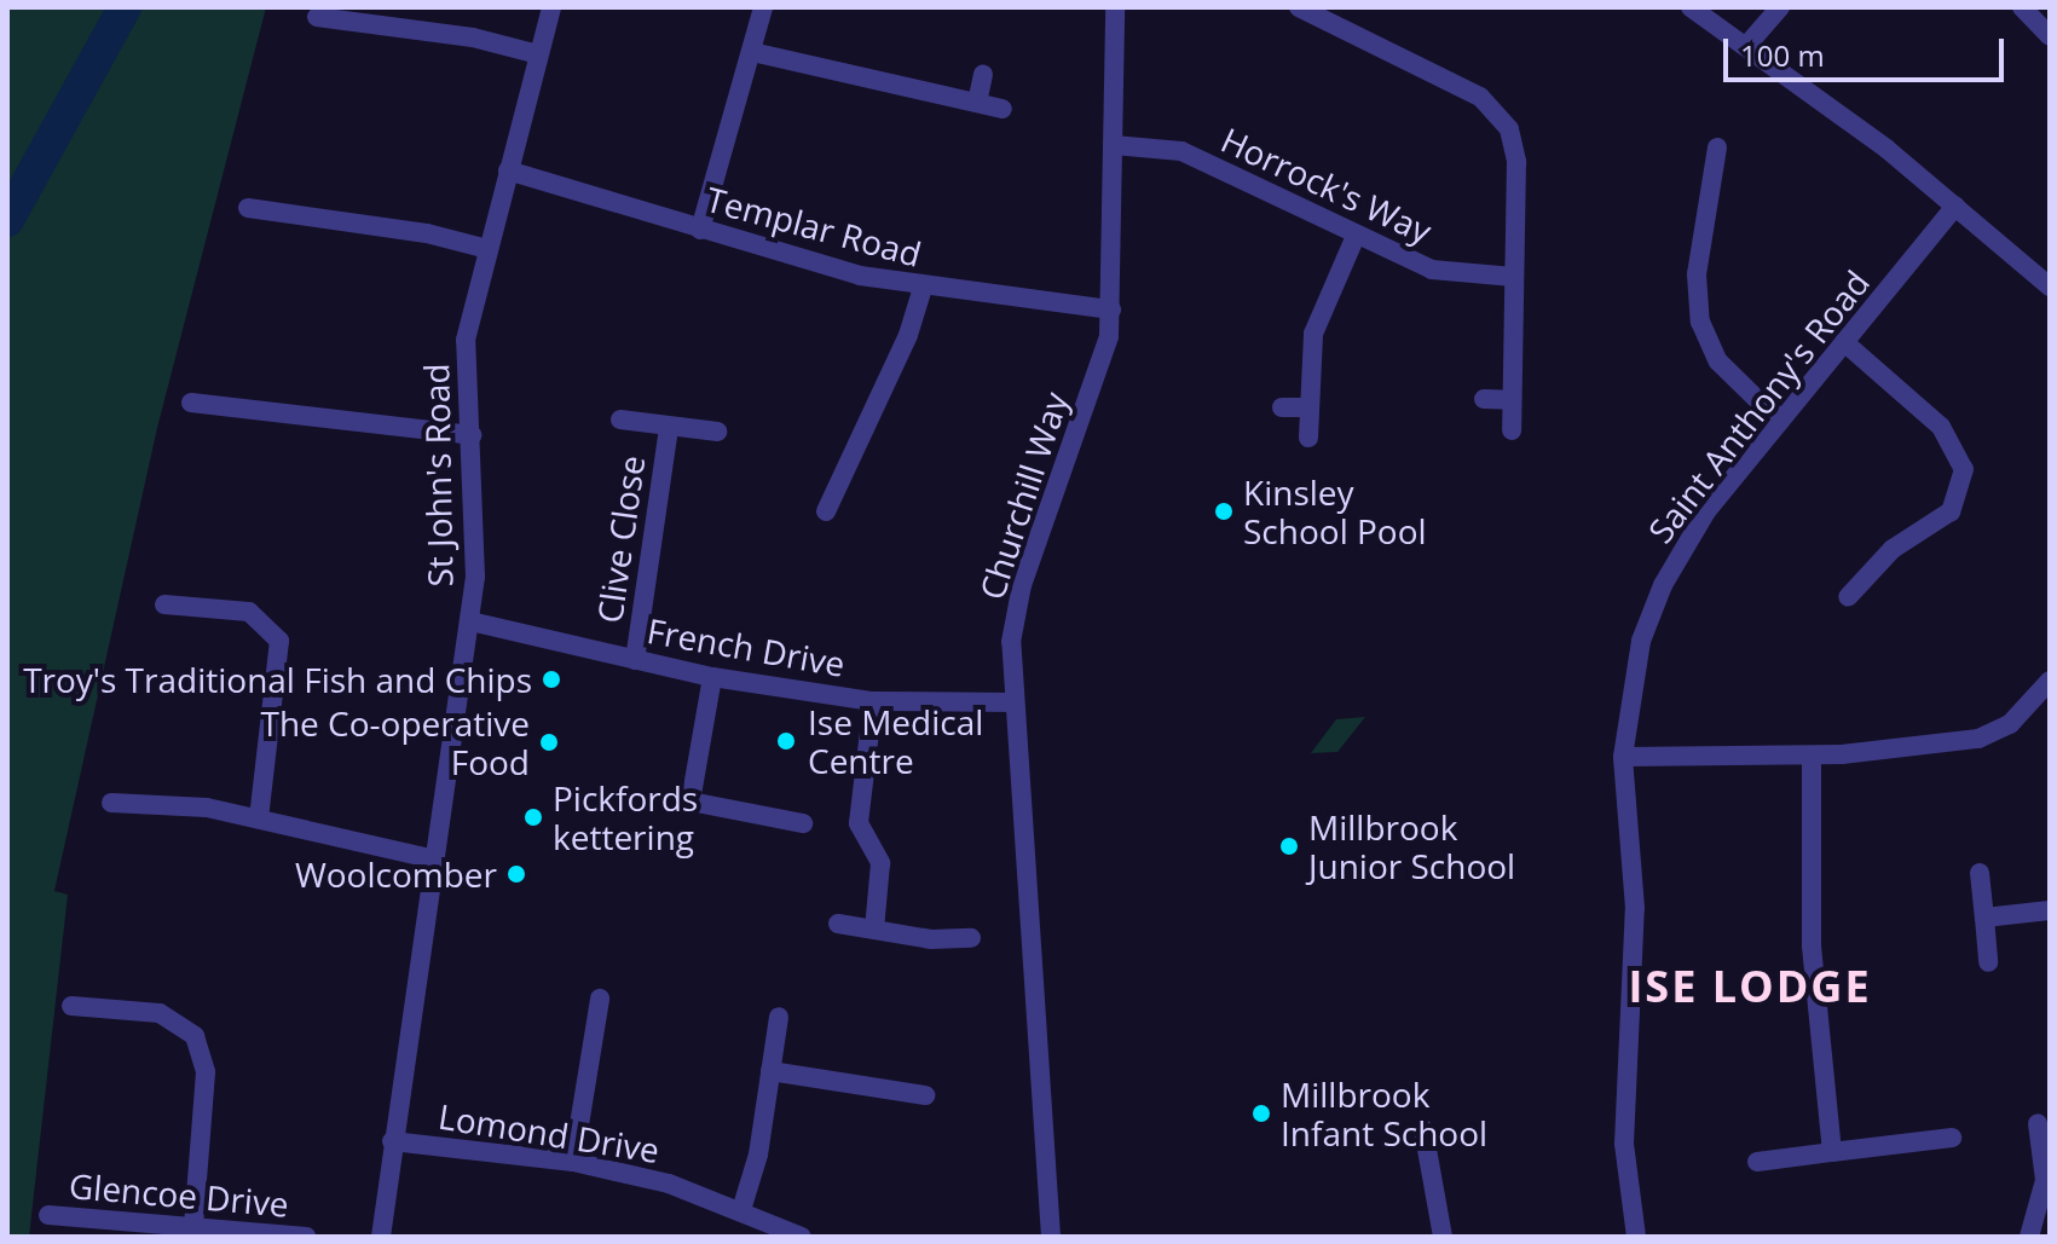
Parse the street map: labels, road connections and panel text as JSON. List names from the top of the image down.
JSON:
{
  "streets": {
    "street": [
      "Horrock's Way",
      "Templar Road",
      "Saint Anthony's Road",
      "St John's Road",
      "Churchill Way",
      "Clive Close",
      "French Drive",
      "Lomond Drive",
      "Glencoe Drive"
    ]
  },
  "crossings": [
    ["Horrock's Way", "Churchill Way"],
    ["Templar Road", "St John's Road"],
    ["Templar Road", "Churchill Way"],
    ["St John's Road", "French Drive"],
    ["St John's Road", "Lomond Drive"],
    ["Churchill Way", "French Drive"],
    ["Clive Close", "French Drive"]
  ],
  "districts": ["ISE LODGE"],
  "places": [
    "Kinsley School Pool",
    "Troy's Traditional Fish and Chips",
    "Ise Medical Centre",
    "The Co-operative Food",
    "Pickfords kettering",
    "Millbrook Junior School",
    "Woolcomber",
    "Millbrook Infant School"
  ],
  "scale_bar": "100 m"
}
